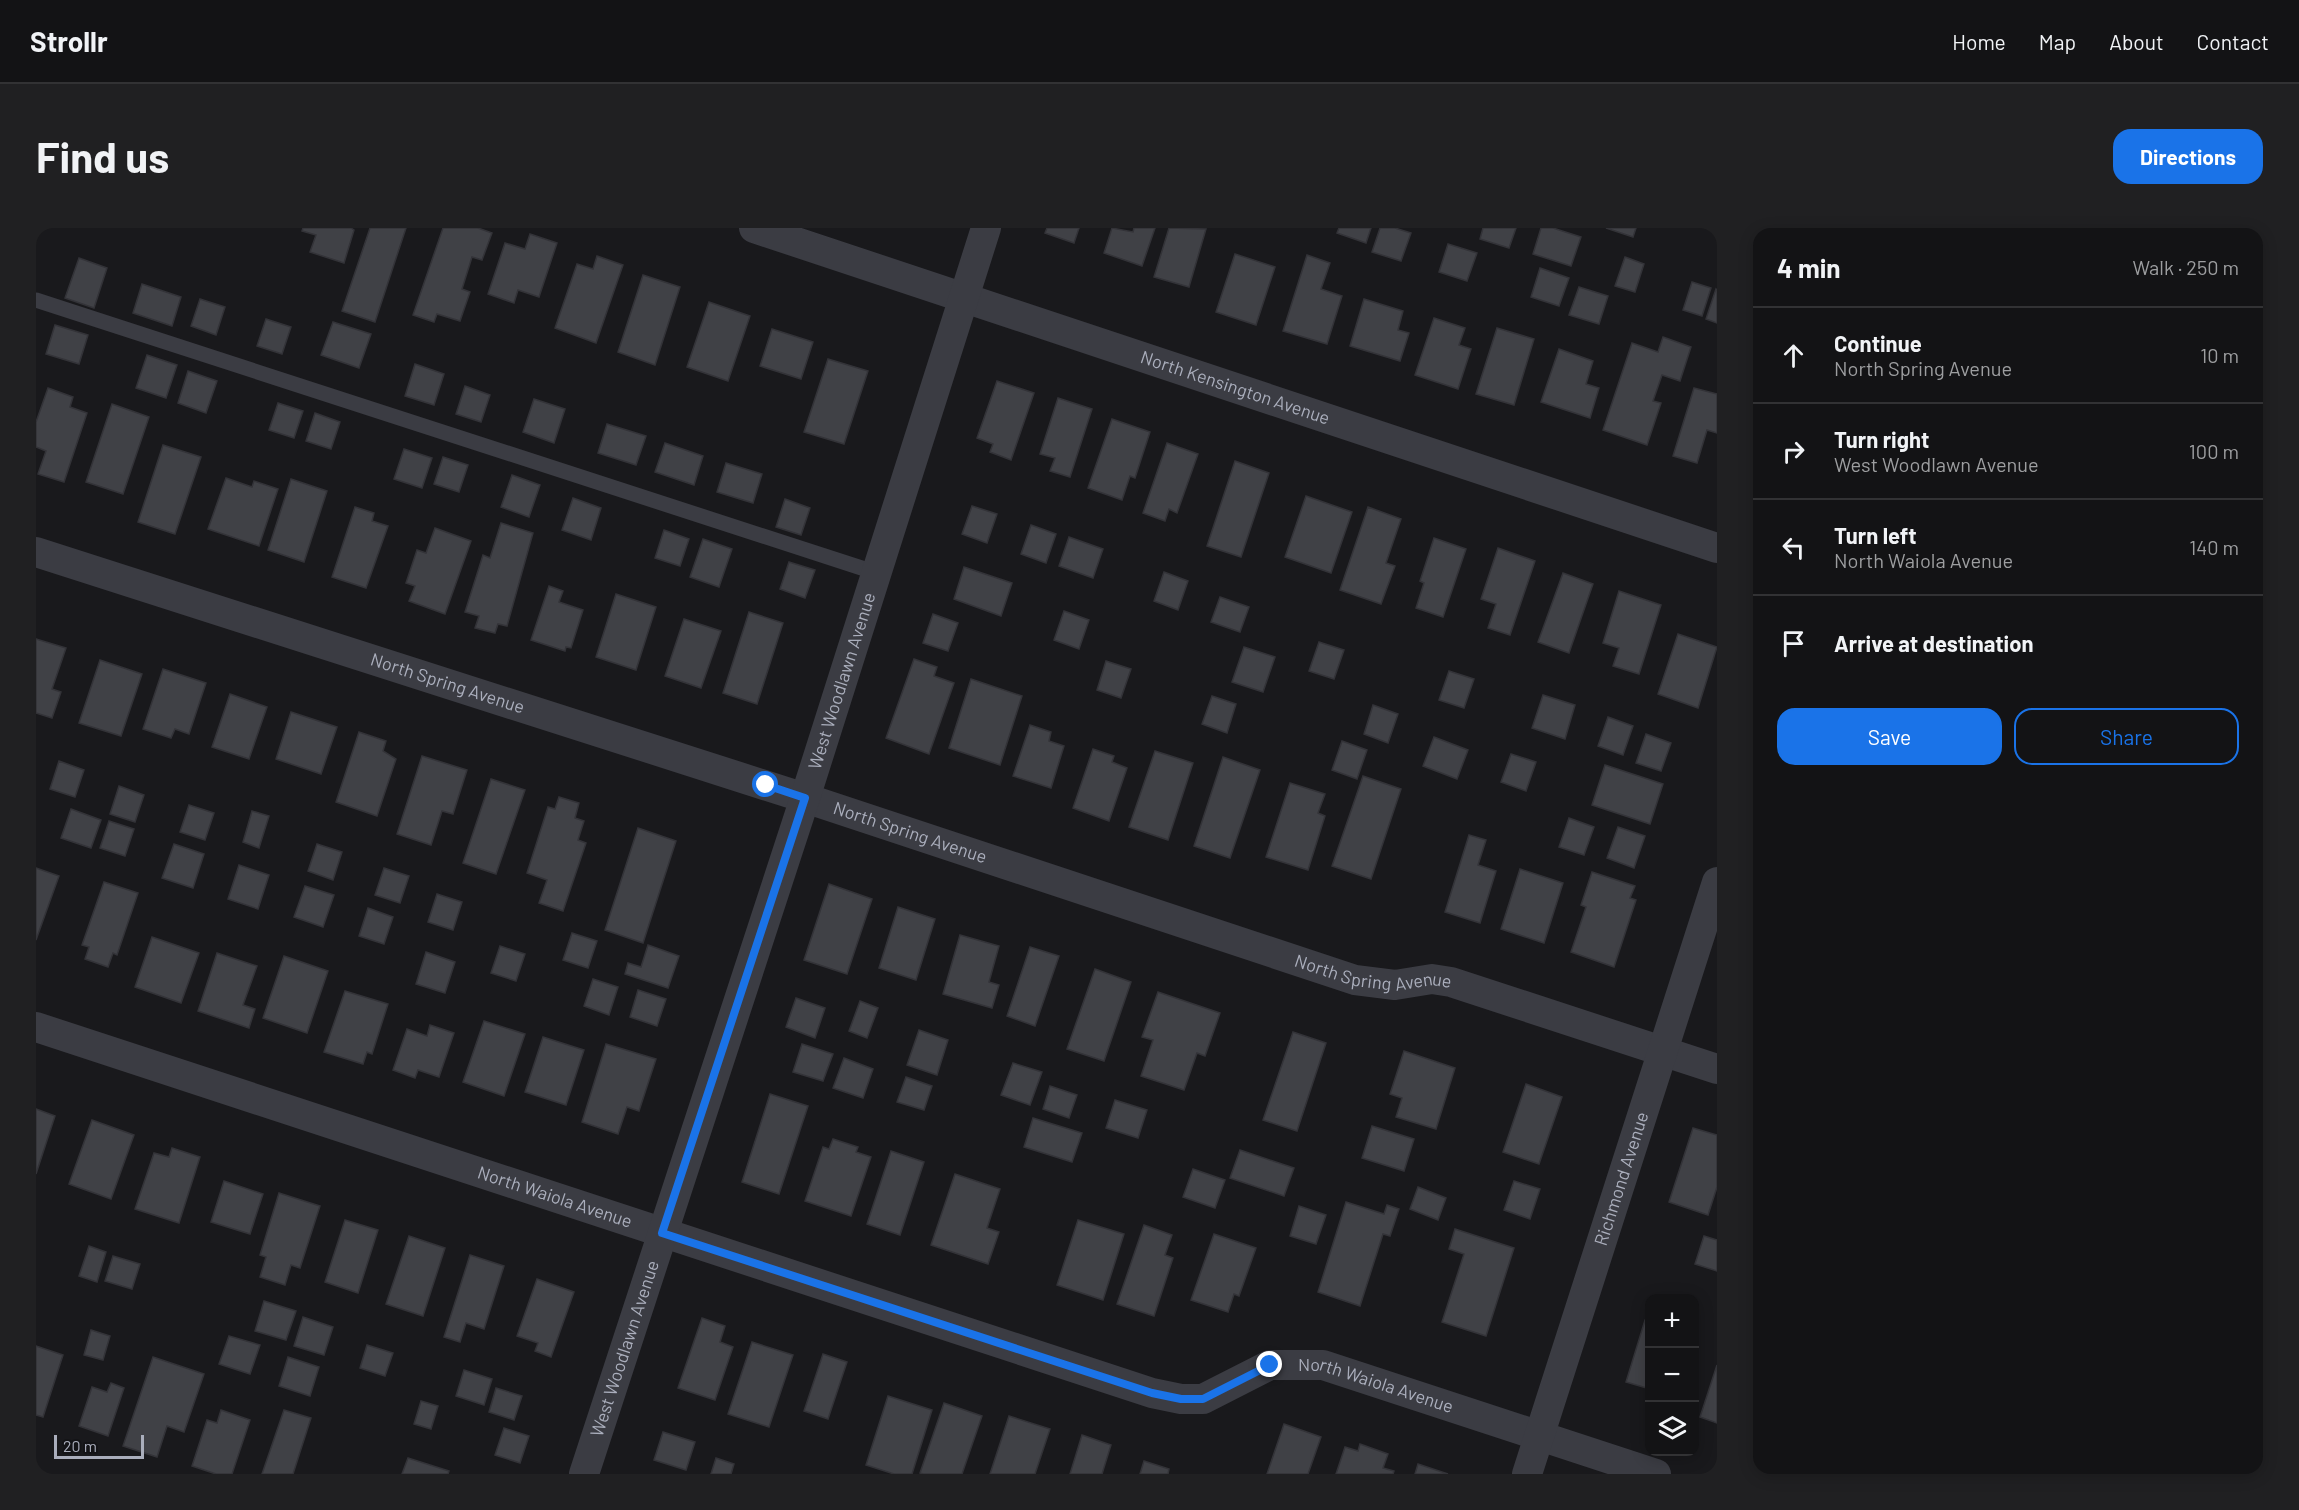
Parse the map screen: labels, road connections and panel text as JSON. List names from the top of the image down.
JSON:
{
  "streets": {
    "street": [
      "North Kensington Avenue",
      "West Woodlawn Avenue",
      "North Spring Avenue",
      "Richmond Avenue",
      "North Waiola Avenue"
    ]
  },
  "crossings": [
    ["North Kensington Avenue", "West Woodlawn Avenue"],
    ["West Woodlawn Avenue", "North Spring Avenue"],
    ["West Woodlawn Avenue", "North Waiola Avenue"],
    ["North Spring Avenue", "Richmond Avenue"],
    ["Richmond Avenue", "North Waiola Avenue"]
  ],
  "scale_bar": "20 m",
  "page": {
    "header": "Strollr",
    "nav": [
      "Home",
      "Map",
      "About",
      "Contact"
    ],
    "buttons": [
      "Directions",
      ["Save", "Share"]
    ],
    "title": "Find us",
    "heading": ["4 min", "Walk · 250 m"],
    "list": [
      ["Continue", "North Spring Avenue", "10 m"],
      ["Turn right", "West Woodlawn Avenue", "100 m"],
      ["Turn left", "North Waiola Avenue", "140 m"],
      "Arrive at destination"
    ],
    "map_buttons": ["+", "−"],
    "scale": "20 m"
  }
}
